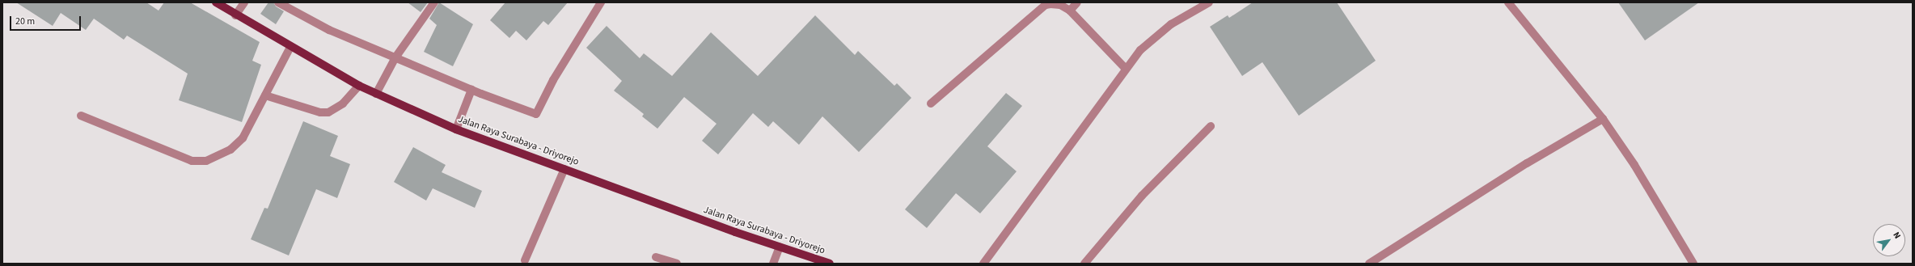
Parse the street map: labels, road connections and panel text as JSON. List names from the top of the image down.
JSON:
{
  "streets": {
    "main road": ["Jalan Raya Surabaya - Driyorejo"]
  },
  "scale_bar": "20 m",
  "north": "top right"
}
